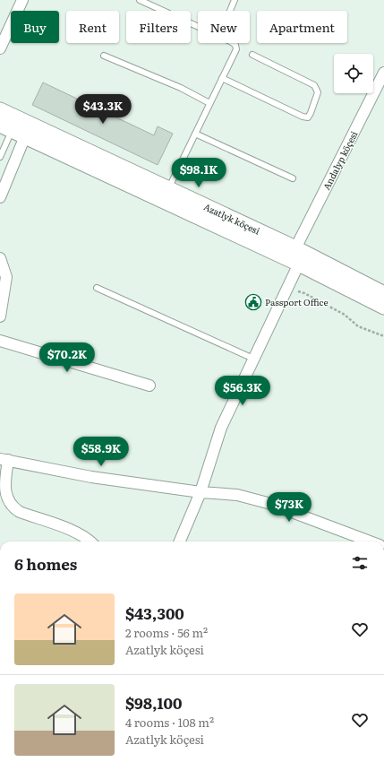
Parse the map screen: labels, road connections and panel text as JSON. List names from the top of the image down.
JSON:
{
  "streets": {
    "street": ["Andalyp köçesi", "Azatlyk köçesi"]
  },
  "crossings": [
    ["Andalyp köçesi", "Azatlyk köçesi"]
  ],
  "places": {
    "public building": ["Passport Office"]
  },
  "page": {
    "chip": [
      "Buy",
      "Rent",
      "Filters",
      "New",
      "Apartment"
    ],
    "price": [
      "$43.3K",
      "$98.1K",
      "$70.2K",
      "$56.3K",
      "$58.9K",
      "$73K"
    ],
    "heading": "6 homes",
    "list": [
      {
        "name": "$43,300",
        "note": "2 rooms · 56 m² · Azatlyk köçesi"
      },
      {
        "name": "$98,100",
        "note": "4 rooms · 108 m² · Azatlyk köçesi"
      }
    ]
  }
}
